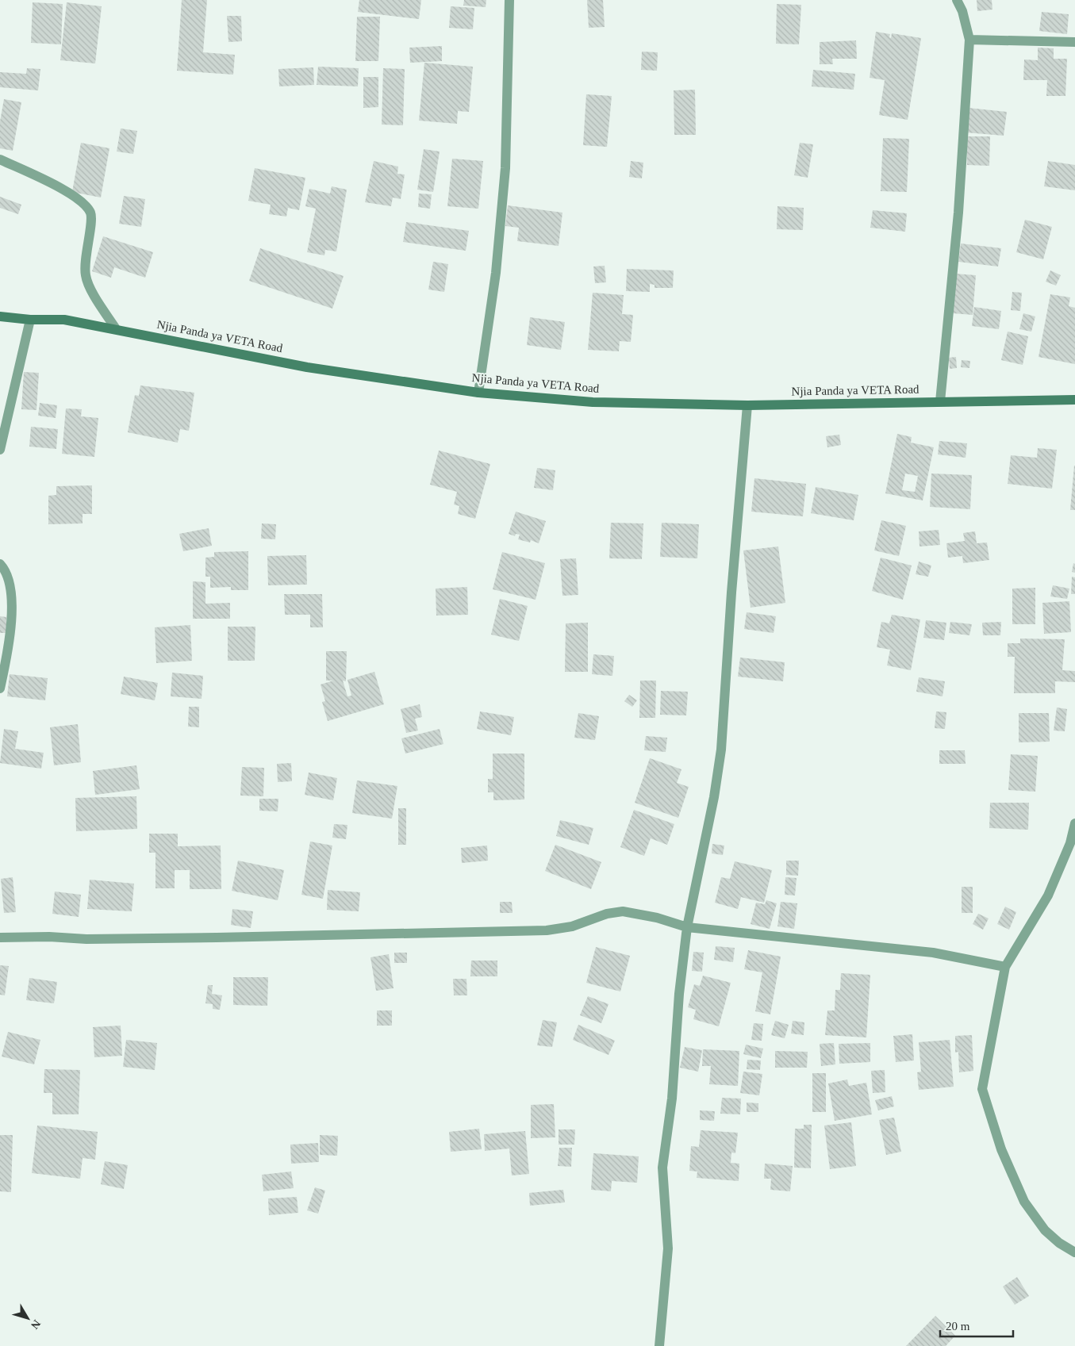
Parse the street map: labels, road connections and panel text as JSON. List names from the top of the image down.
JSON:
{
  "streets": {
    "street": ["Njia Panda ya VETA Road"]
  },
  "scale_bar": "20 m",
  "north": "bottom right"
}
